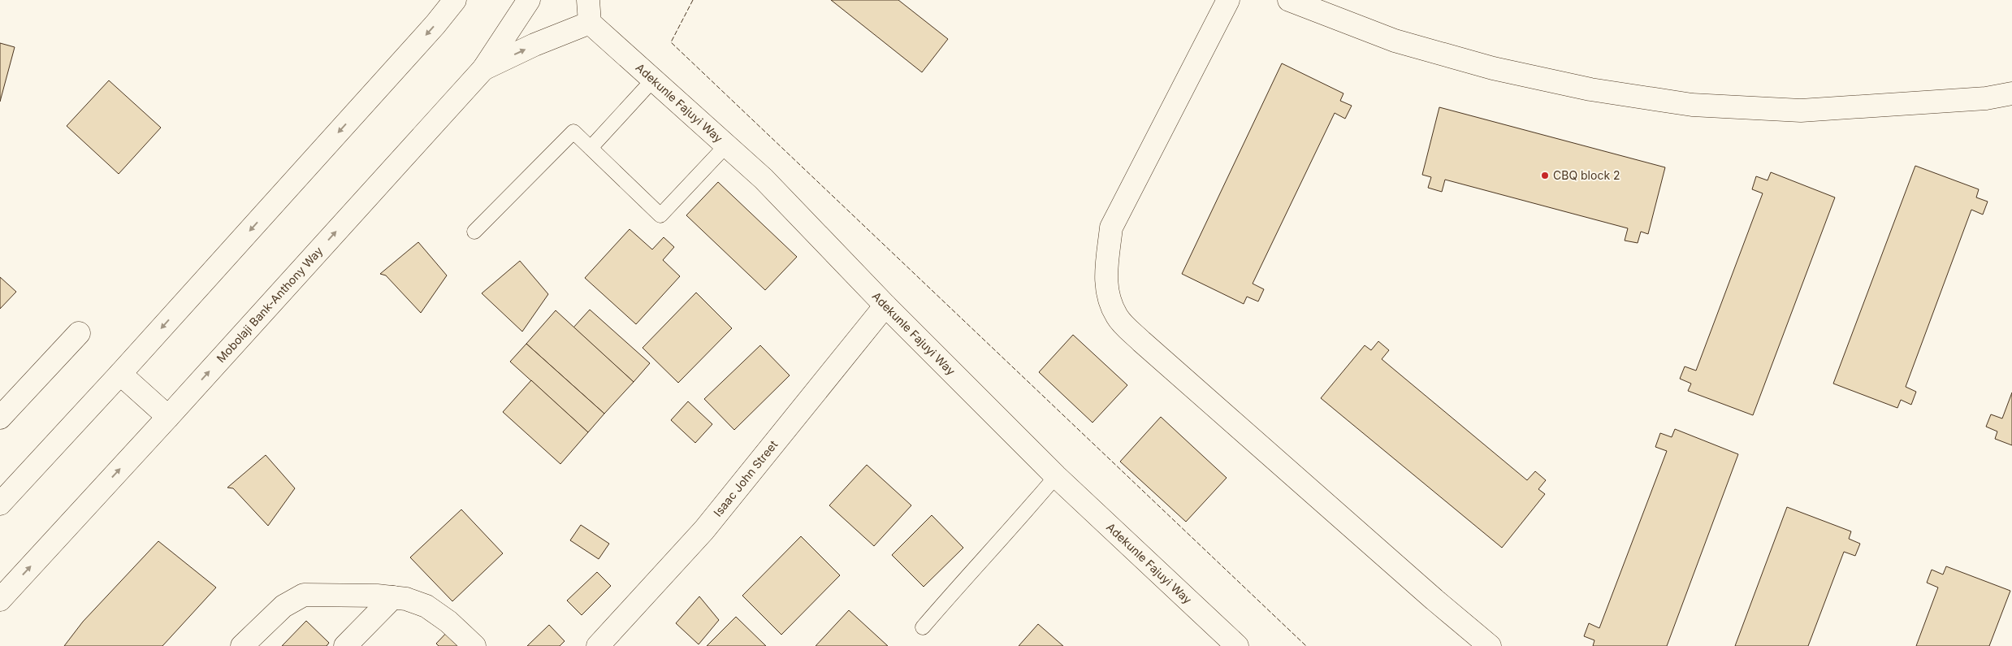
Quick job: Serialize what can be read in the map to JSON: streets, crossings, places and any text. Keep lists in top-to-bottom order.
{
  "streets": {
    "street": ["Adekunle Fajuyi Way", "Mobolaji Bank-Anthony Way", "Isaac John Street"]
  },
  "crossings": [
    ["Adekunle Fajuyi Way", "Isaac John Street"]
  ],
  "places": ["CBQ block 2"]
}
